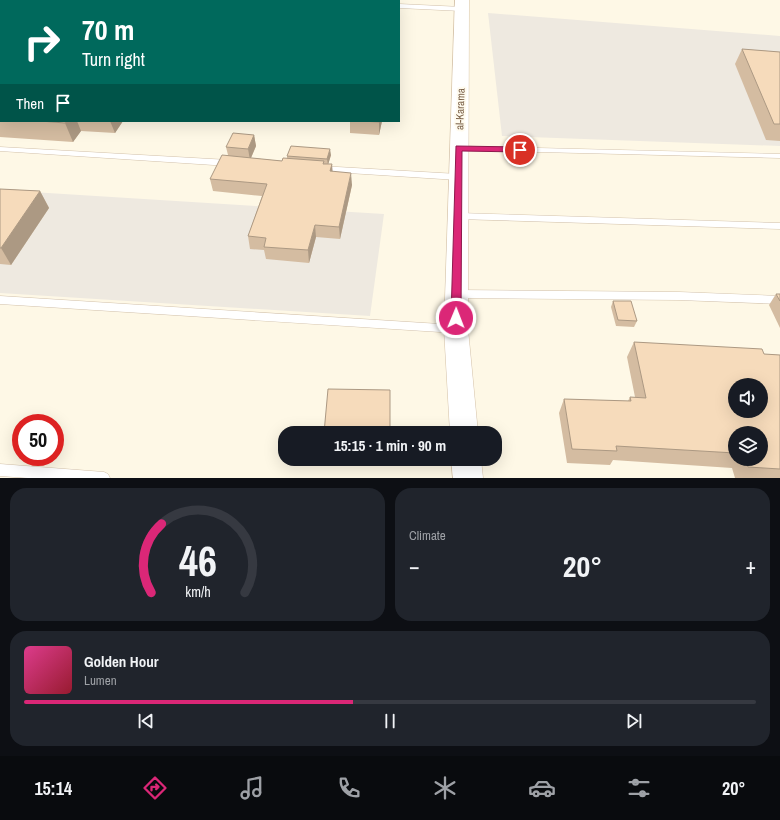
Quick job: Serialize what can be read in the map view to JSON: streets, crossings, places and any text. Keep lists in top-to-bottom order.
{
  "streets": {
    "main road": ["al-Karama"]
  },
  "page": {
    "turn": ["70 m", "Turn right"],
    "then": "Then",
    "limit": "50",
    "trip": "15:15 · 1 min · 90 m",
    "tile": "Climate",
    "heat": ["−", "20°", "+"],
    "song": ["Golden Hour", "Lumen"],
    "tabs": ["15:14", "20°"],
    "gauge": ["46", "km/h"]
  }
}
